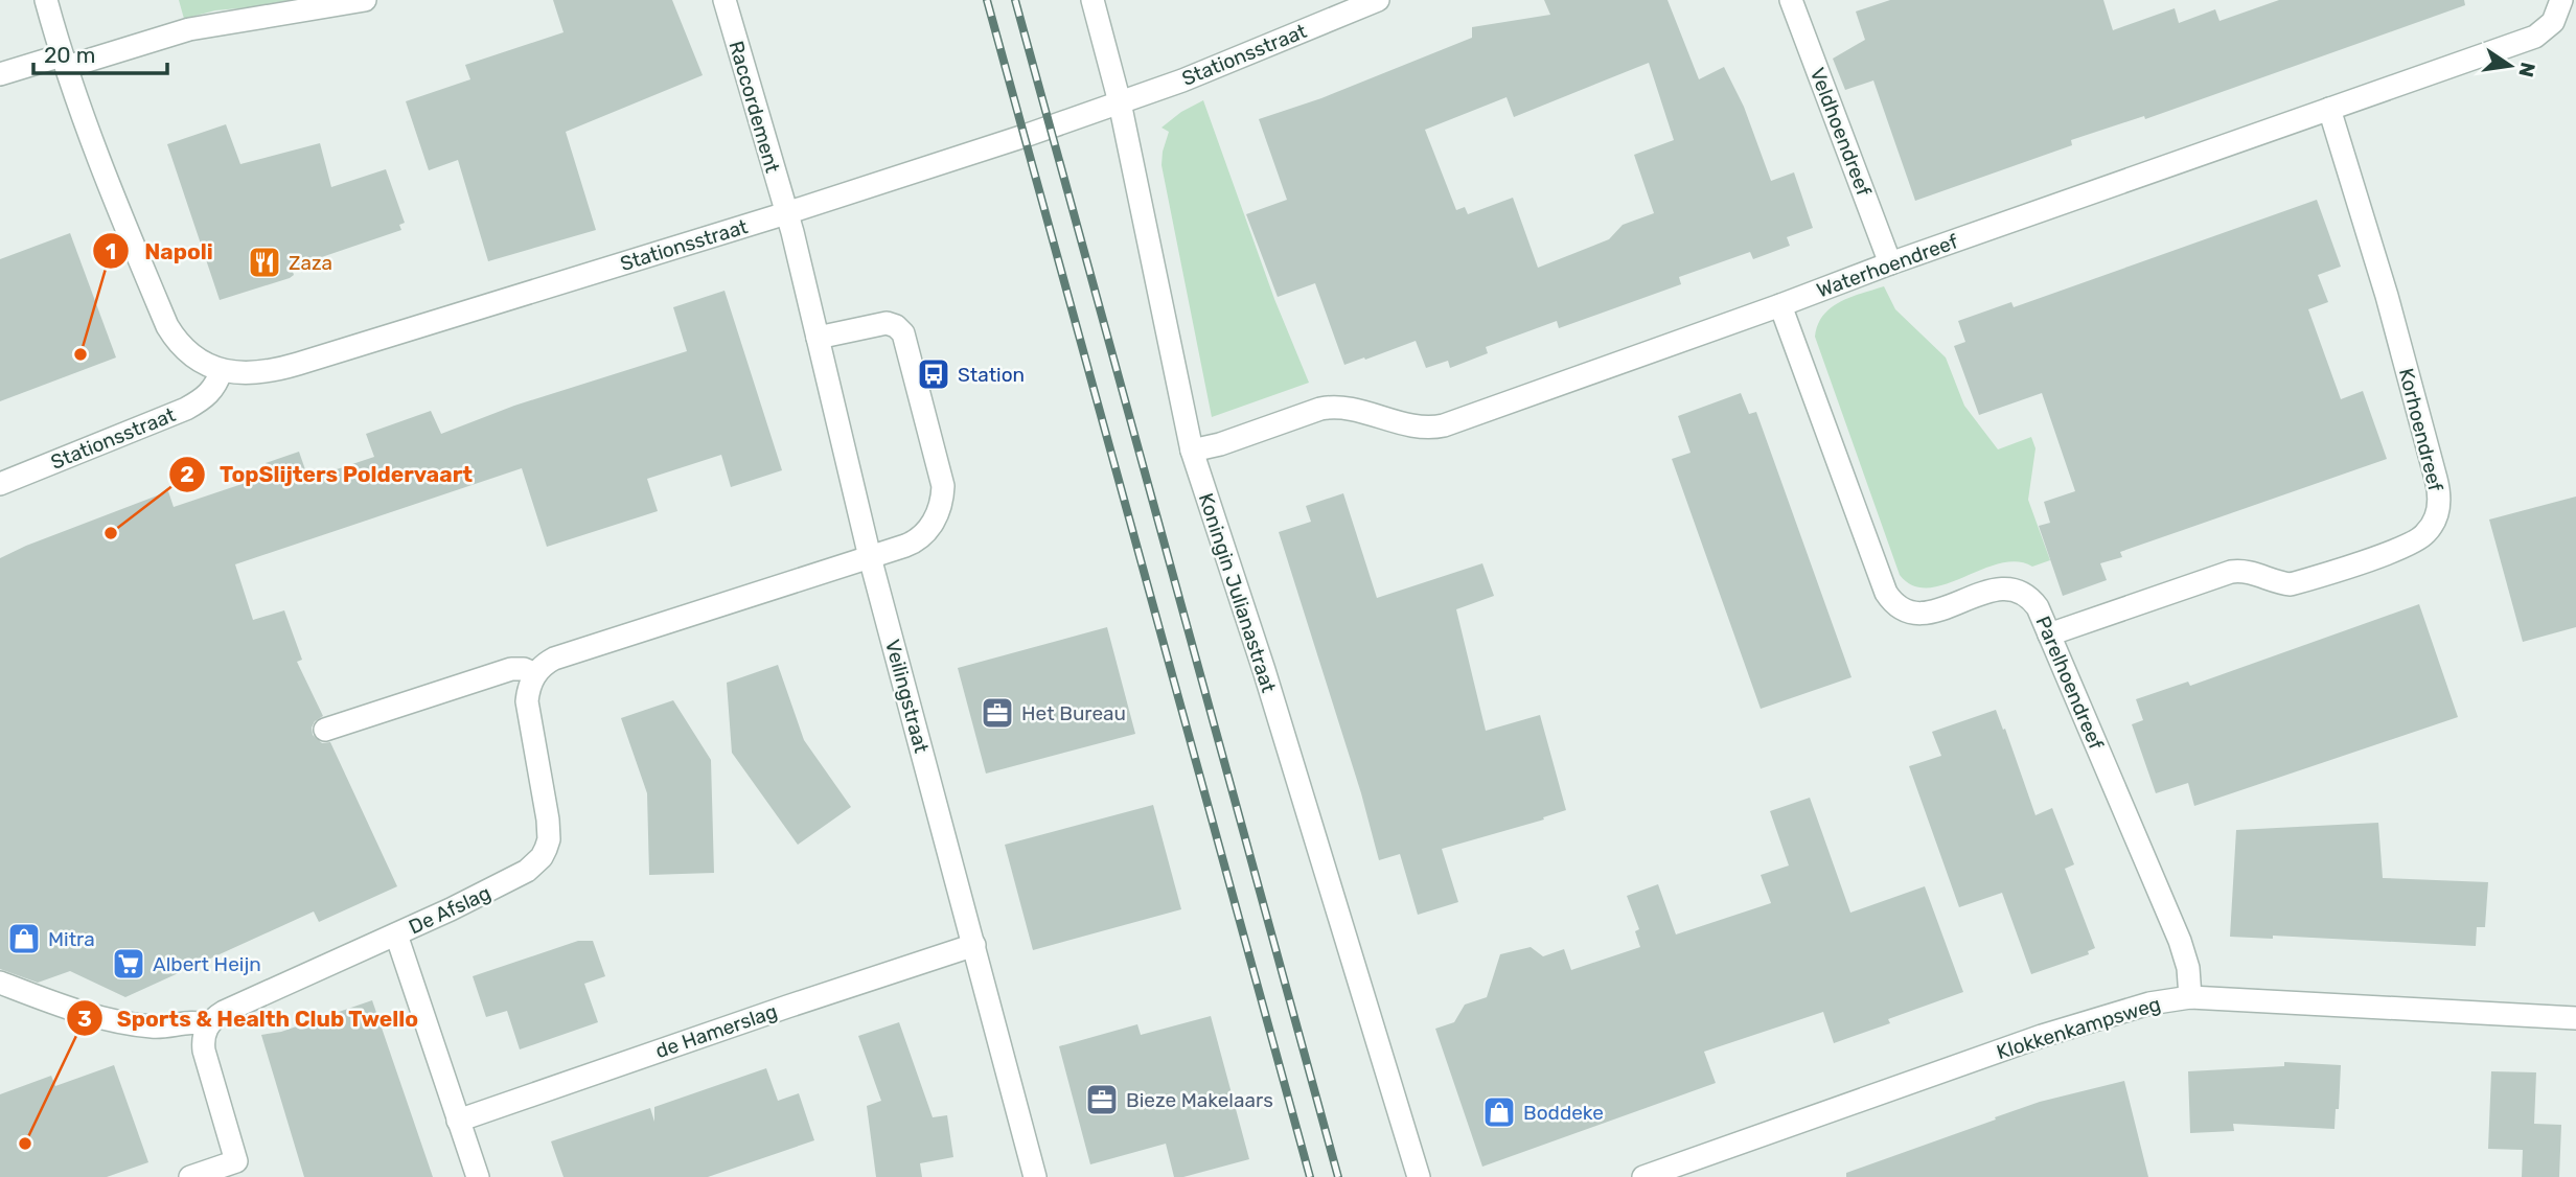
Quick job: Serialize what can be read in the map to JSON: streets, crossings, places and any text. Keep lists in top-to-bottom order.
{
  "streets": {
    "street": [
      "Stationsstraat",
      "Raccordement",
      "Veldhoendreef",
      "Waterhoendreef",
      "Korhoendreef",
      "Koningin Julianastraat",
      "Parelhoendreef",
      "Veilingstraat",
      "De Afslag",
      "Klokkenkampsweg",
      "de Hamerslag"
    ]
  },
  "crossings": [
    ["Stationsstraat", "Raccordement"],
    ["Stationsstraat", "Koningin Julianastraat"],
    ["Stationsstraat", "Veilingstraat"],
    ["Raccordement", "Veilingstraat"],
    ["Veldhoendreef", "Waterhoendreef"],
    ["Waterhoendreef", "Korhoendreef"],
    ["Waterhoendreef", "Koningin Julianastraat"],
    ["Waterhoendreef", "Parelhoendreef"],
    ["Korhoendreef", "Parelhoendreef"],
    ["Parelhoendreef", "Klokkenkampsweg"],
    ["Veilingstraat", "de Hamerslag"]
  ],
  "places": {
    "restaurant": ["Zaza"],
    "other": ["Napoli", "TopSlijters Poldervaart", "Sports & Health Club Twello"],
    "bus stop": ["Station"],
    "office": ["Het Bureau", "Bieze Makelaars"],
    "shop": ["Mitra", "Boddeke"],
    "supermarket": ["Albert Heijn"]
  },
  "scale_bar": "20 m",
  "north": "right"
}
